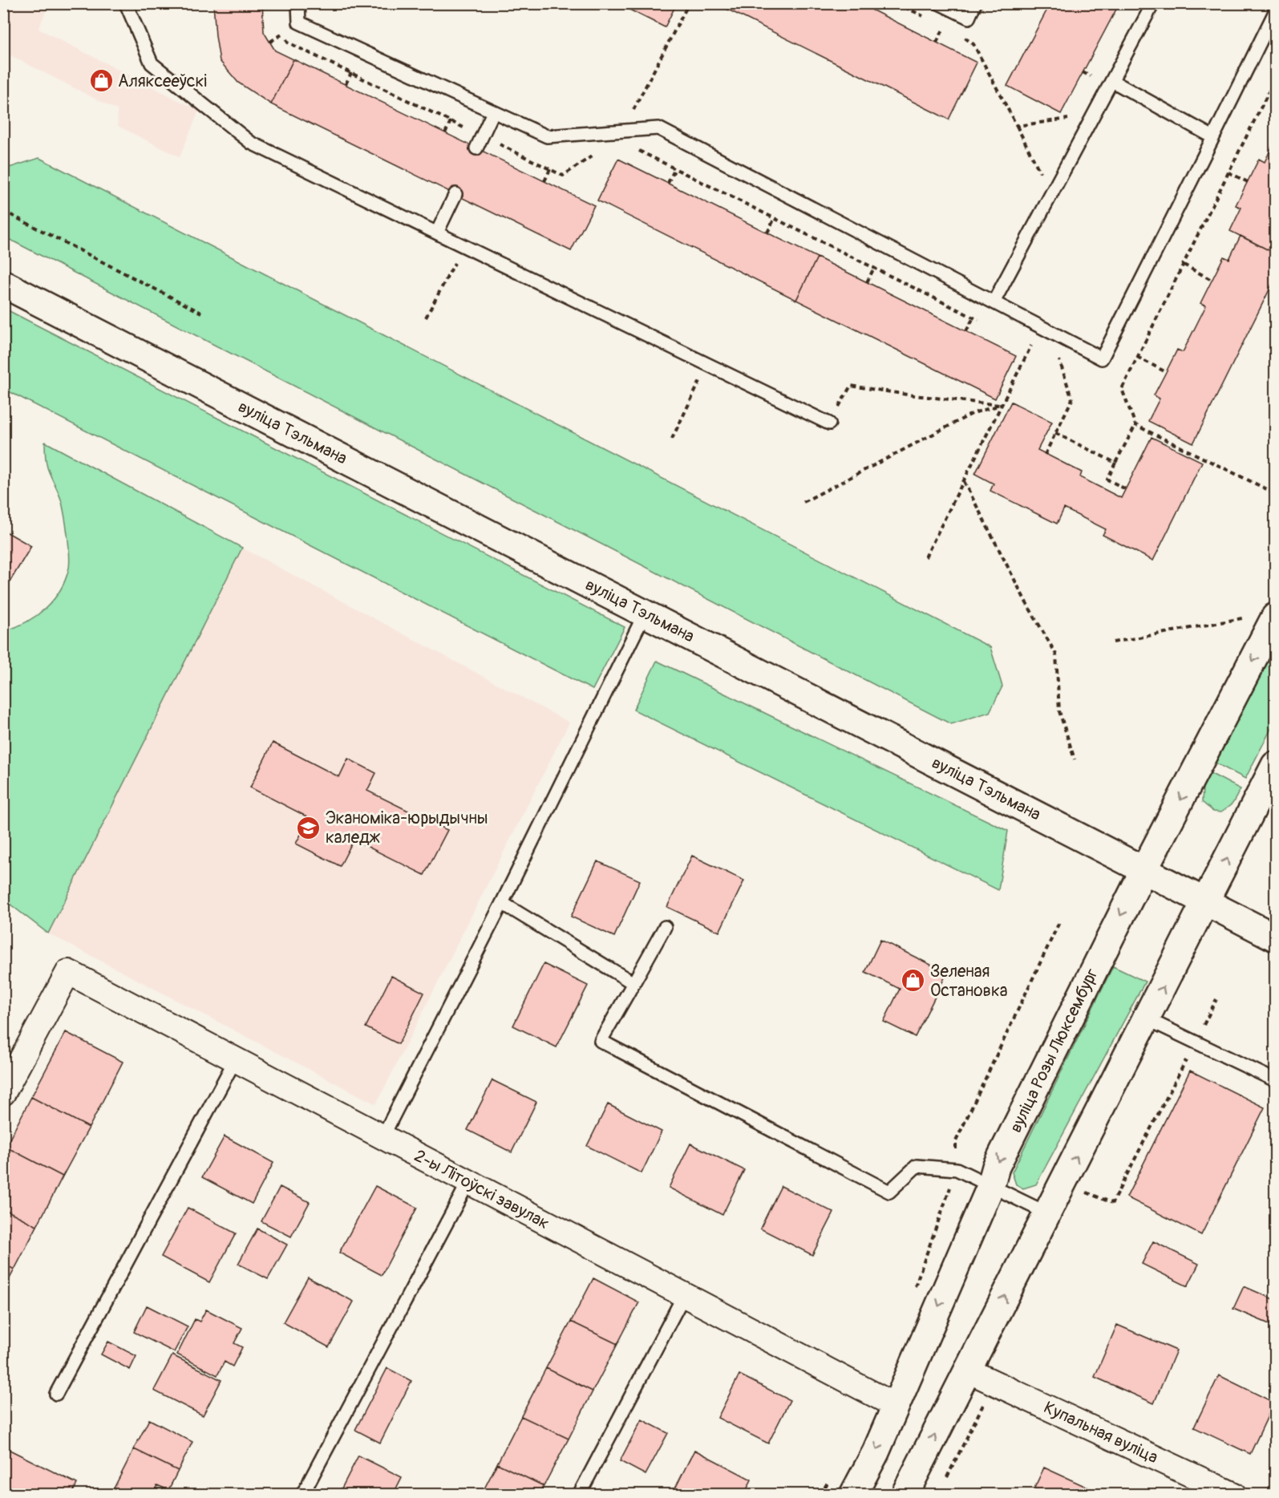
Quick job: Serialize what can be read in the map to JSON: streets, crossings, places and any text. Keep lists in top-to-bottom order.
{
  "streets": {
    "main road": ["вуліца Тэльмана", "вуліца Розы Люксембург"],
    "street": ["2-ы Літоўскі завулак", "Купальная вуліца"]
  },
  "crossings": [
    ["вуліца Тэльмана", "вуліца Розы Люксембург"],
    ["вуліца Розы Люксембург", "2-ы Літоўскі завулак"]
  ],
  "places": {
    "shop": ["Аляксееўскі", "Зеленая Остановка"],
    "school or university": ["Эканоміка-юрыдычны каледж"]
  }
}
